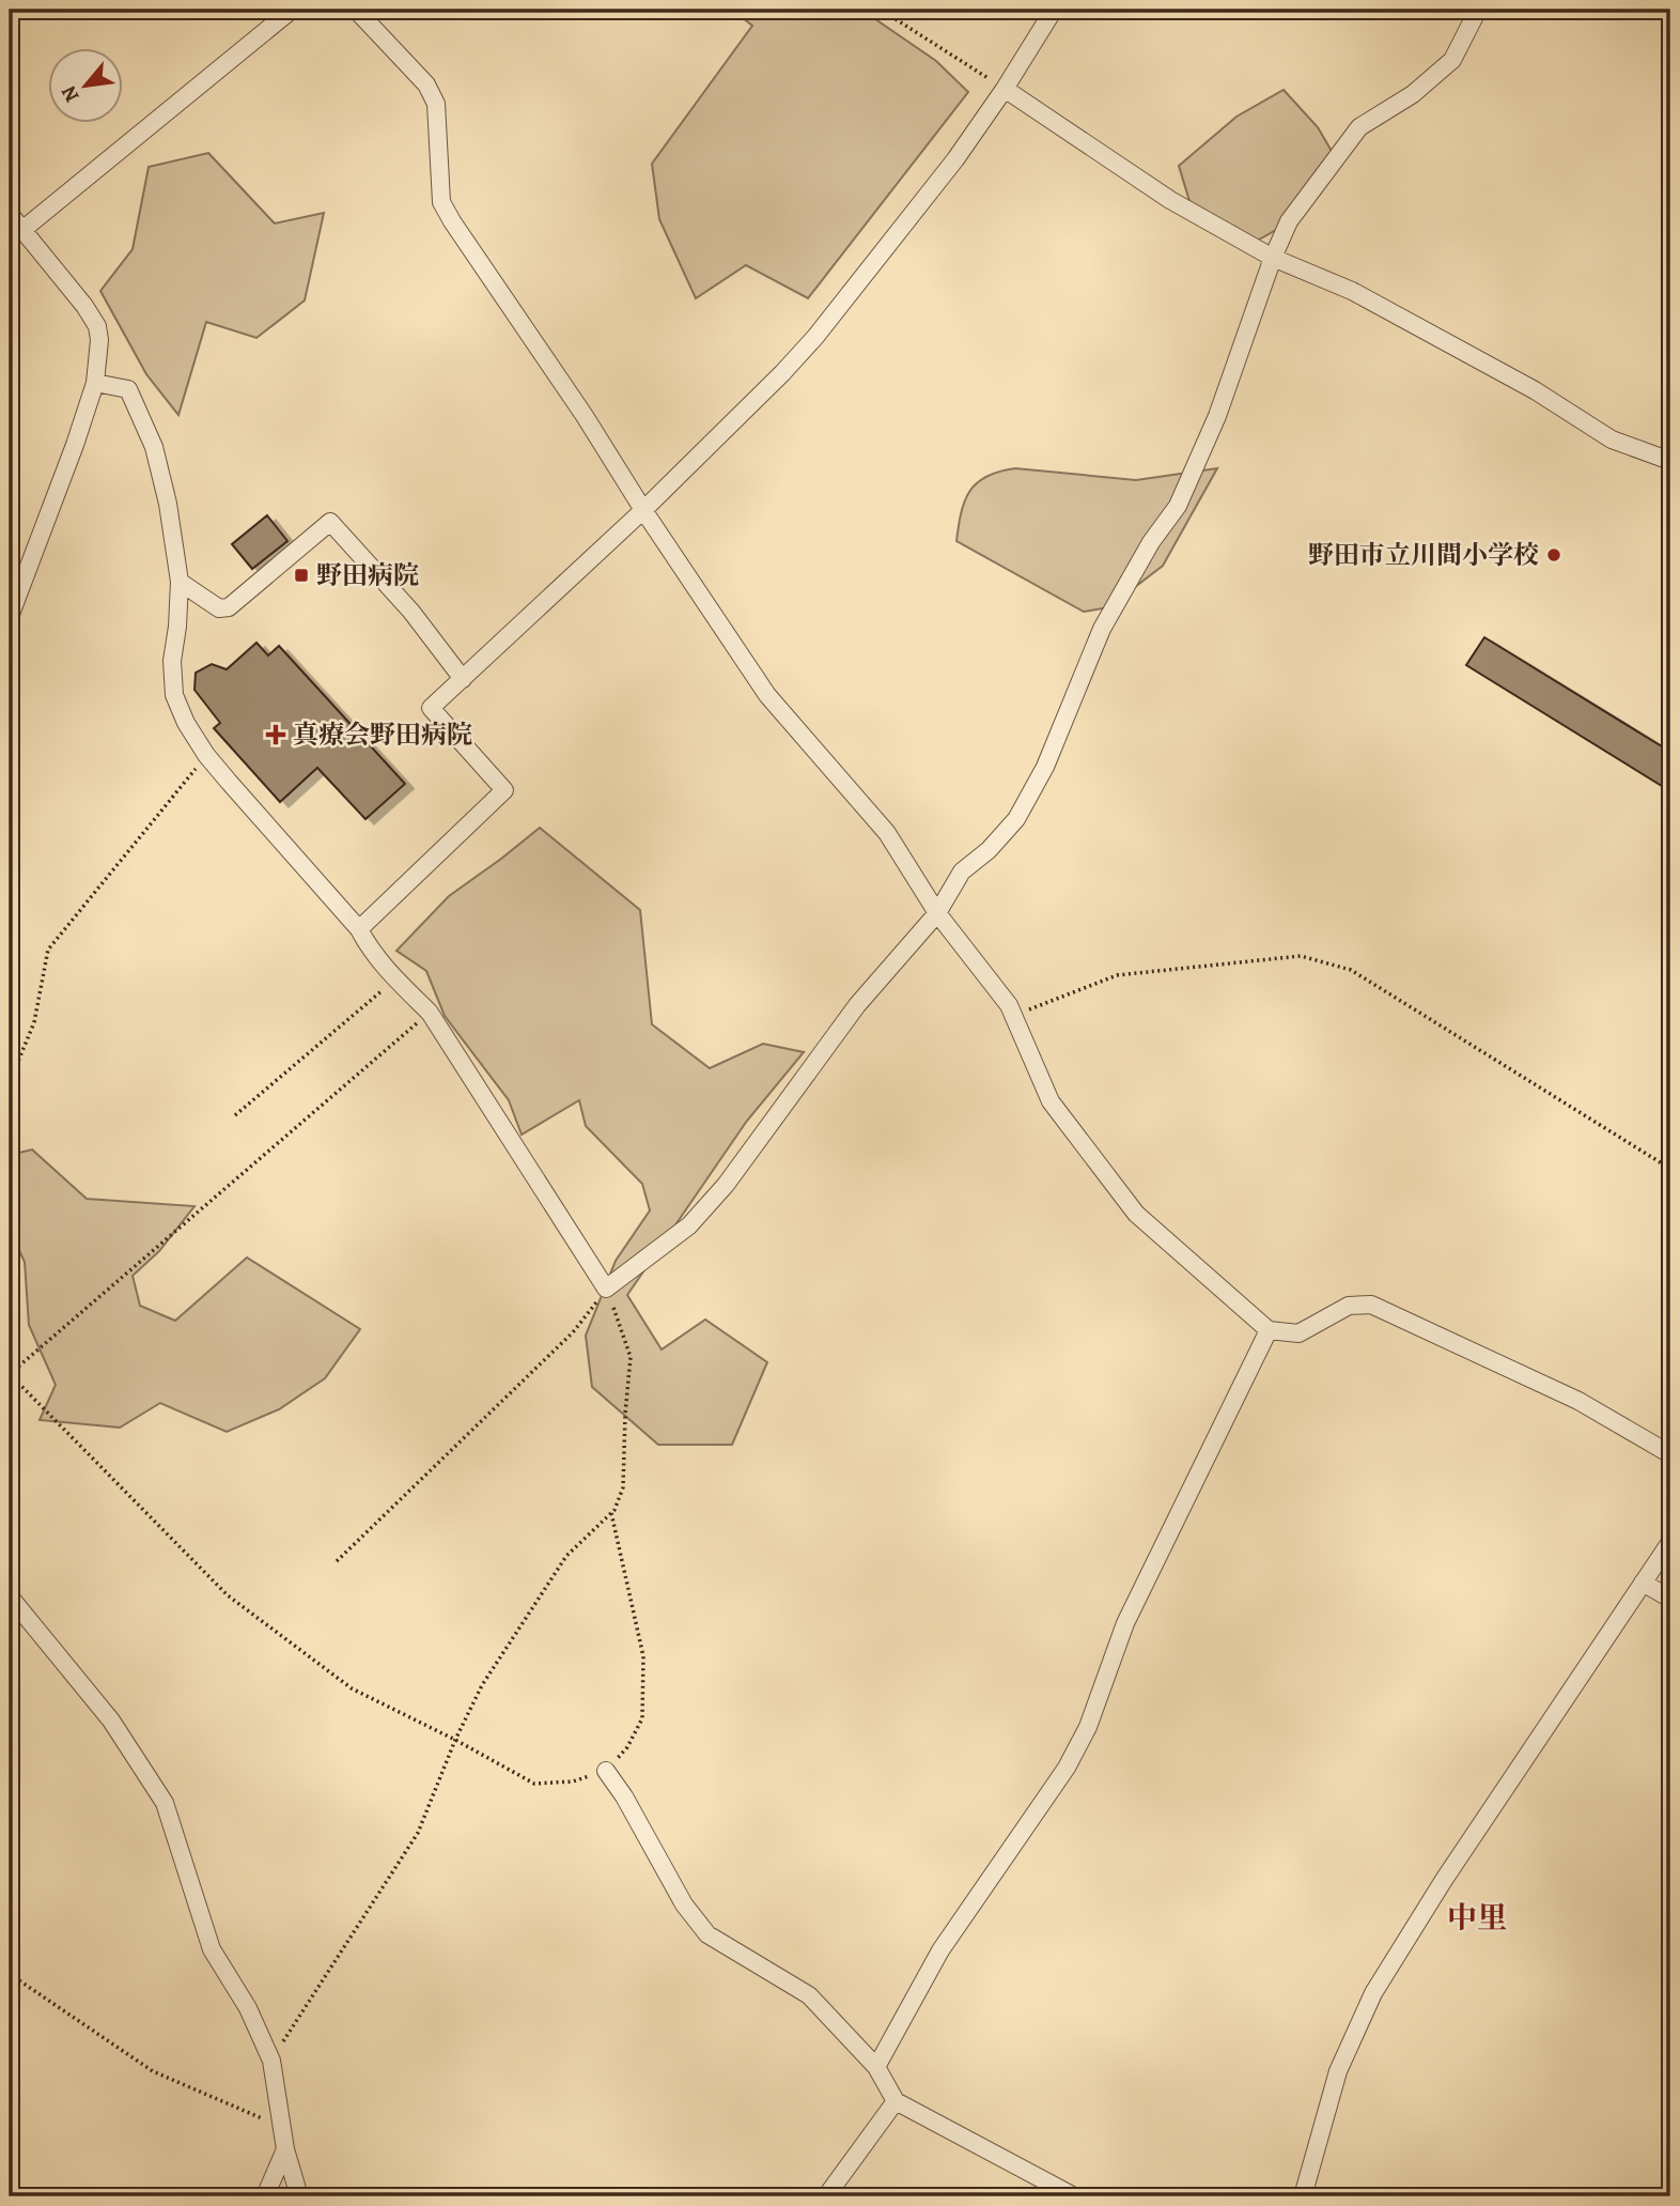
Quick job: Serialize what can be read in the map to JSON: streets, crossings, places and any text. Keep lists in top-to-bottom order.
{
  "districts": ["中里"],
  "places": {
    "other": ["野田市立川間小学校"],
    "transit": ["野田病院"],
    "health": ["真療会野田病院"]
  },
  "north": "bottom left"
}
